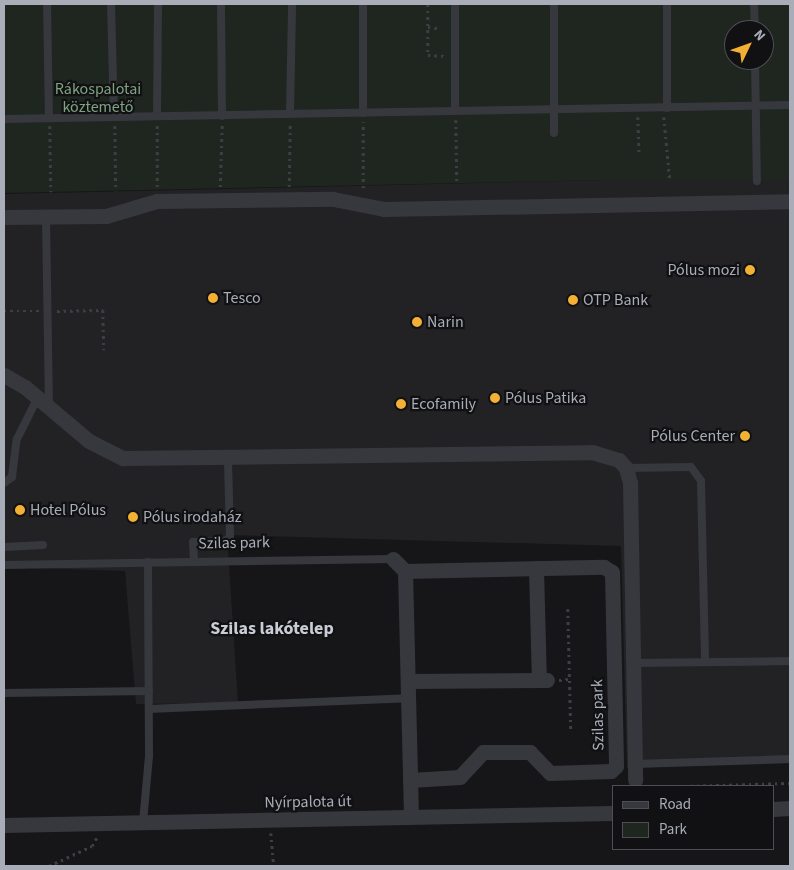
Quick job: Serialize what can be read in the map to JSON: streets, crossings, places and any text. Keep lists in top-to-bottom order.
{
  "streets": {
    "street": ["Szilas park", "Nyírpalota út"]
  },
  "districts": ["Szilas lakótelep"],
  "parks": ["Rákospalotai köztemető"],
  "places": [
    "Pólus mozi",
    "Tesco",
    "OTP Bank",
    "Narin",
    "Pólus Patika",
    "Ecofamily",
    "Pólus Center",
    "Hotel Pólus",
    "Pólus irodaház"
  ],
  "legend": ["Road", "Park"],
  "north": "top right"
}
